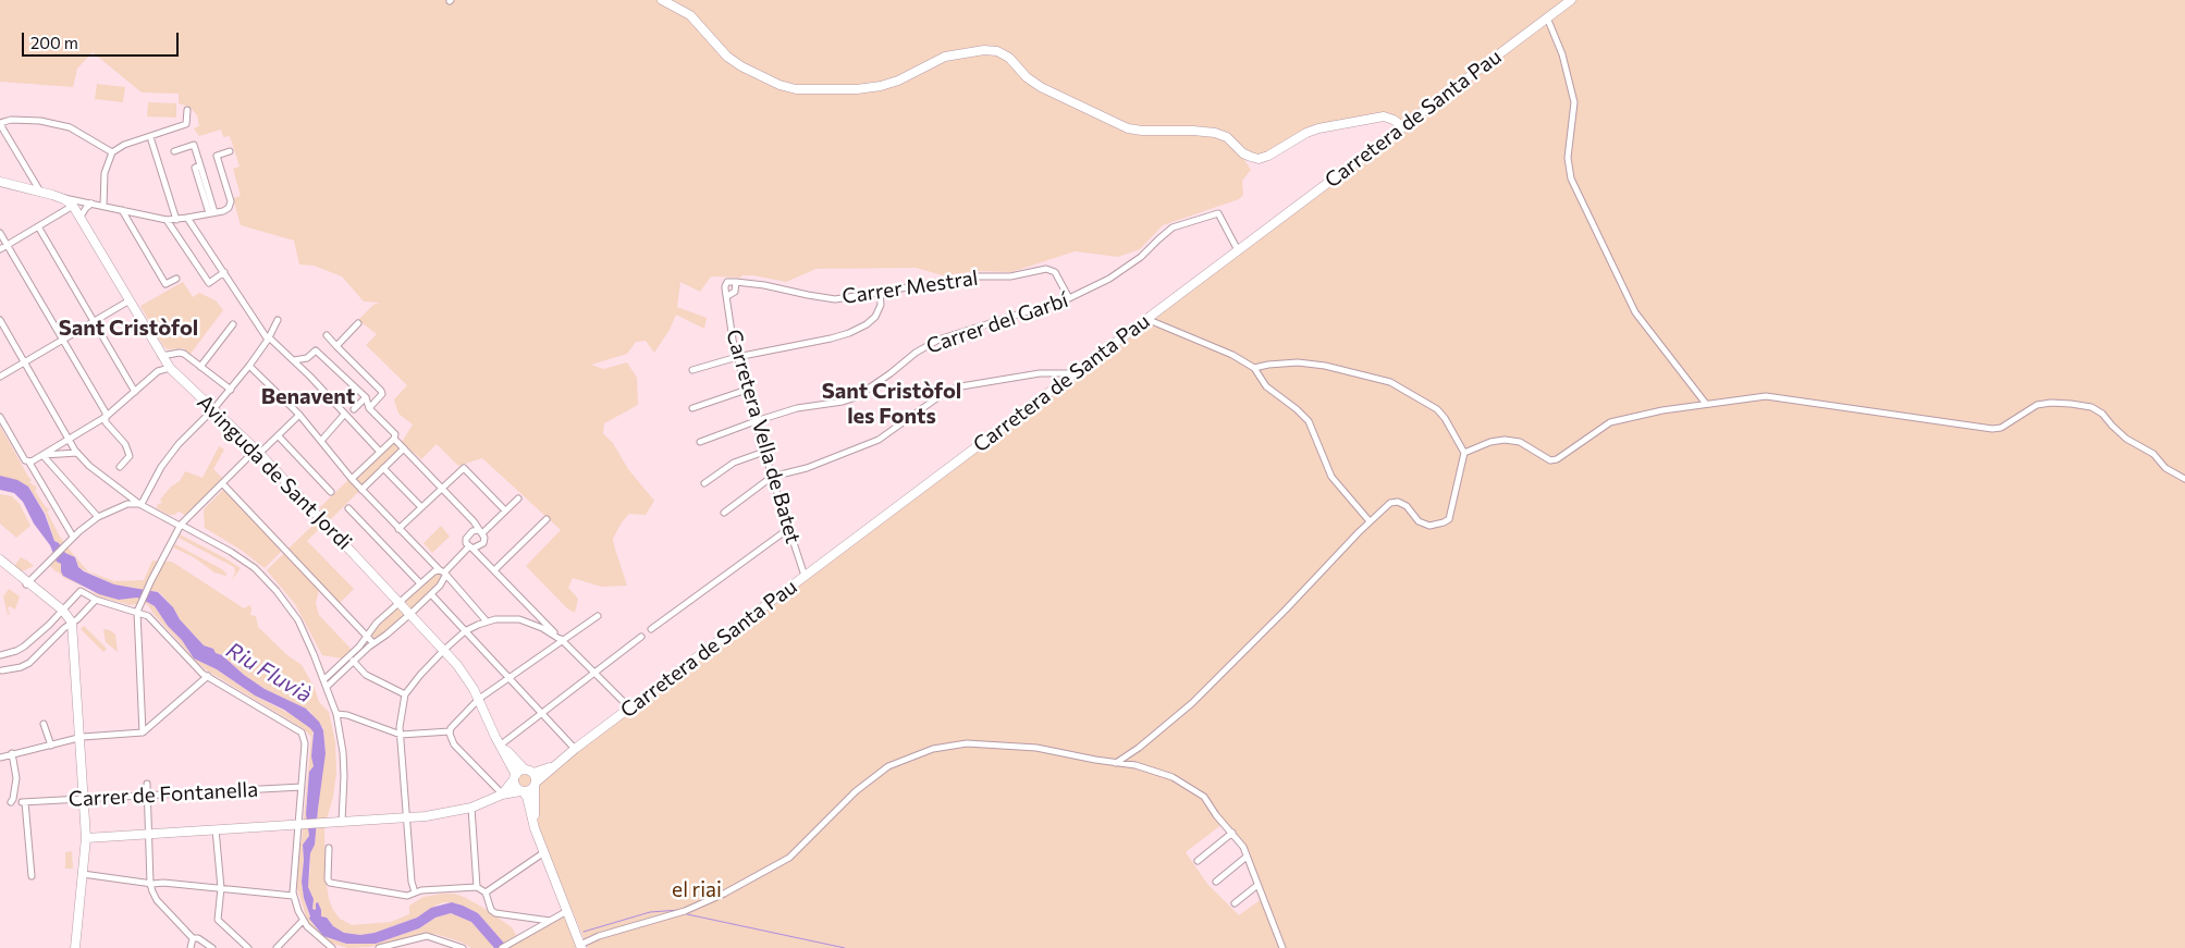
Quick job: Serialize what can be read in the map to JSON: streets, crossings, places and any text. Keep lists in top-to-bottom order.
{
  "streets": {
    "main road": ["Carretera de Santa Pau", "Avinguda de Sant Jordi"],
    "street": [
      "Carrer Mestral",
      "Carrer del Garbí",
      "Carretera Vella de Batet",
      "Carrer de Fontanella"
    ]
  },
  "crossings": [
    ["Carretera de Santa Pau", "Carrer del Garbí"],
    ["Carretera de Santa Pau", "Carretera Vella de Batet"],
    ["Carretera de Santa Pau", "Avinguda de Sant Jordi"],
    ["Carrer Mestral", "Carrer del Garbí"],
    ["Carrer del Garbí", "Carretera Vella de Batet"]
  ],
  "districts": ["Sant Cristòfol", "Sant Cristòfol les Fonts", "Benavent"],
  "water": ["Riu Fluvià"],
  "parks": ["el riai"],
  "scale_bar": "200 m"
}
